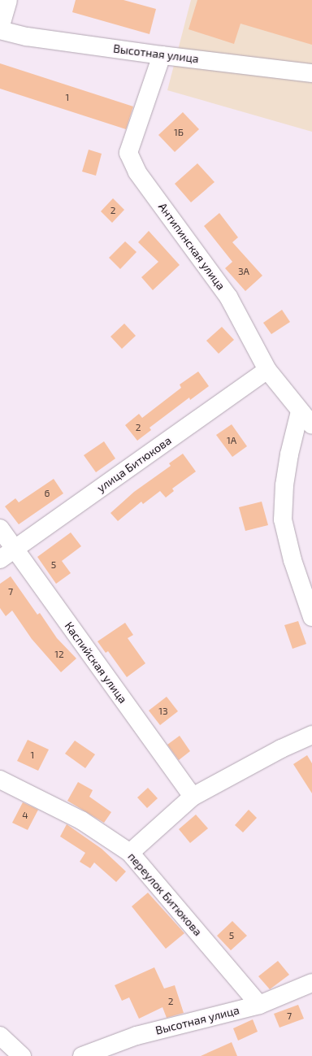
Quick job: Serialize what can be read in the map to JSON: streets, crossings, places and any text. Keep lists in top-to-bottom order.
{
  "streets": {
    "street": [
      "Высотная улица",
      "Антипинская улица",
      "улица Битюкова",
      "Каспийская улица",
      "переулок Битюкова"
    ]
  },
  "crossings": [
    ["Высотная улица", "Антипинская улица"],
    ["Высотная улица", "переулок Битюкова"],
    ["Антипинская улица", "улица Битюкова"],
    ["улица Битюкова", "Каспийская улица"]
  ],
  "house_numbers": [
    "1",
    "1Б",
    "2",
    "3А",
    "2",
    "1А",
    "6",
    "5",
    "7",
    "12",
    "13",
    "1",
    "4",
    "5",
    "2",
    "7"
  ]
}
